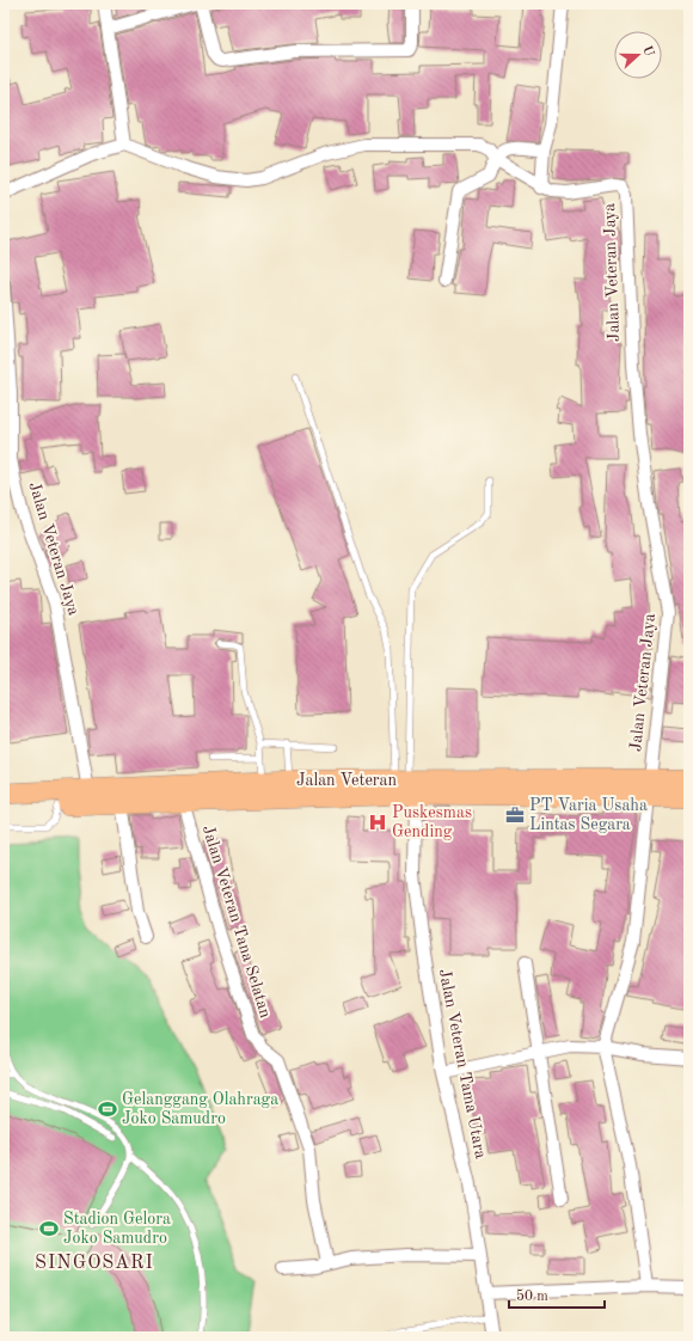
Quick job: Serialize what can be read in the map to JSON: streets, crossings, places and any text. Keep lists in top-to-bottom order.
{
  "streets": {
    "highway": ["Jalan Veteran"],
    "street": ["Jalan Veteran Jaya", "Jalan Veteran Tana Selatan", "Jalan Veteran Tama Utara"]
  },
  "crossings": [
    ["Jalan Veteran Jaya", "Jalan Veteran"],
    ["Jalan Veteran", "Jalan Veteran Tana Selatan"],
    ["Jalan Veteran", "Jalan Veteran Tama Utara"]
  ],
  "districts": ["SINGOSARI"],
  "places": {
    "office": ["PT Varia Usaha Lintas Segara"],
    "hospital": ["Puskesmas Gending"],
    "sports": ["Gelanggang Olahraga Joko Samudro", "Stadion Gelora Joko Samudro"]
  },
  "scale_bar": "50 m",
  "north": "right"
}
